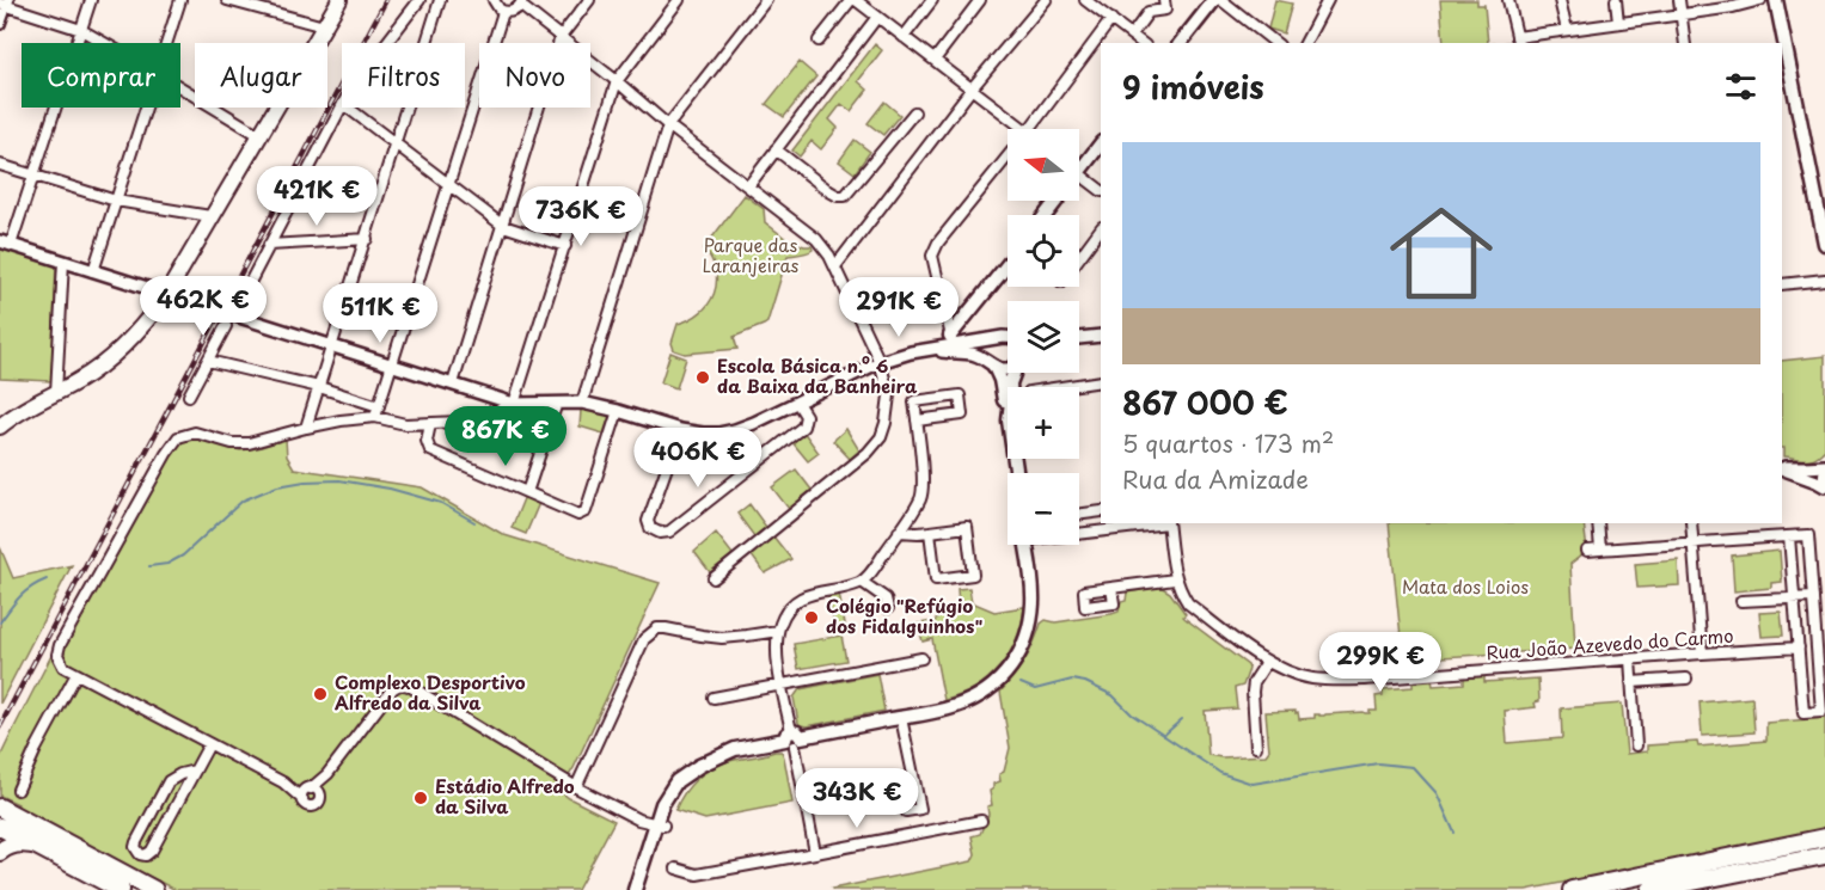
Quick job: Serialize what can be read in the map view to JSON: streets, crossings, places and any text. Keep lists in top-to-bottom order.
{
  "streets": {
    "street": ["Rua João Azevedo do Carmo"]
  },
  "parks": ["Parque das Laranjeiras", "Mata dos Loios"],
  "places": [
    "Escola Básica n.º 6 da Baixa da Banheira",
    "Colégio \"Refúgio dos Fidalguinhos\"",
    "Complexo Desportivo Alfredo da Silva",
    "Estádio Alfredo da Silva"
  ],
  "north": "left",
  "page": {
    "chip": [
      "Comprar",
      "Alugar",
      "Filtros",
      "Novo"
    ],
    "heading": "9 imóveis",
    "map_buttons": ["+", "−"],
    "list": [
      {
        "name": "867 000 €",
        "note": "5 quartos · 173 m² · Rua da Amizade"
      }
    ],
    "price": [
      "421K €",
      "736K €",
      "462K €",
      "291K €",
      "511K €",
      "867K €",
      "406K €",
      "299K €",
      "343K €"
    ]
  }
}
